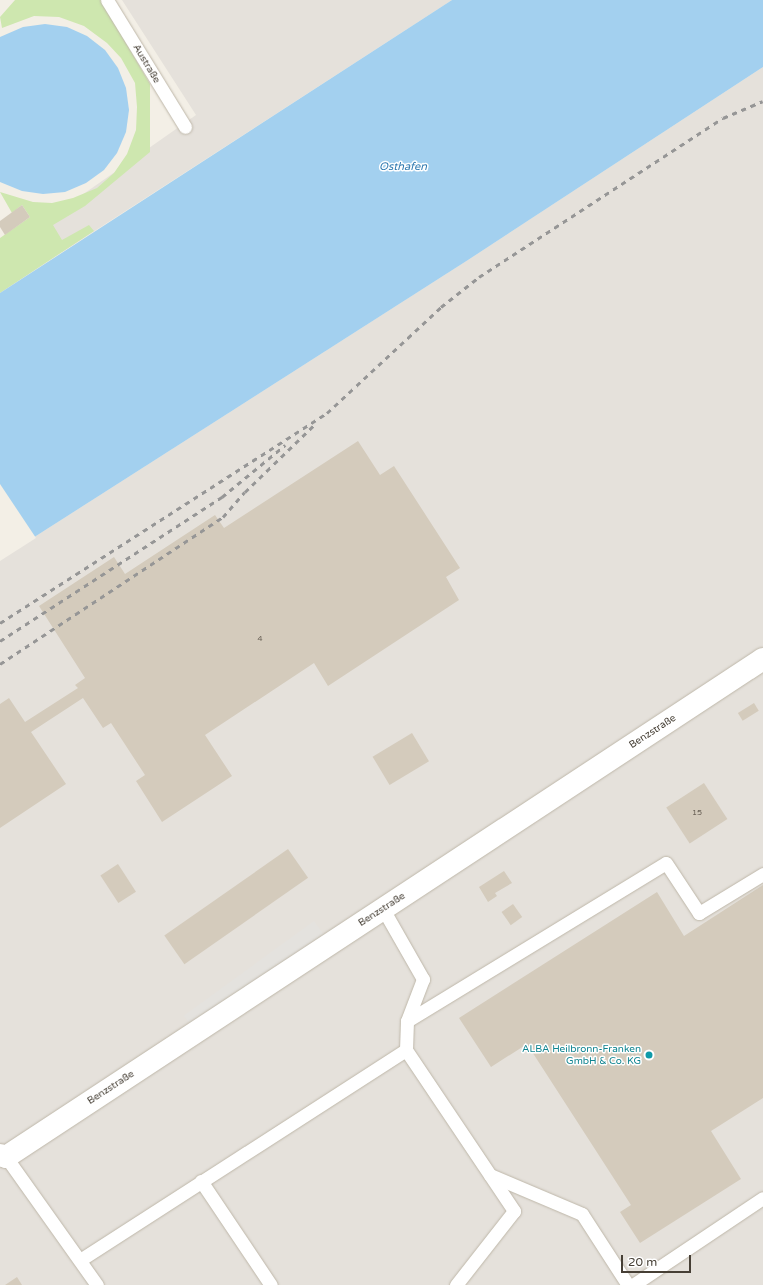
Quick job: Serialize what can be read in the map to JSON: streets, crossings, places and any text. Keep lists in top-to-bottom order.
{
  "streets": {
    "street": ["Benzstraße"],
    "lane": ["Austraße"]
  },
  "water": ["Osthafen"],
  "places": ["ALBA Heilbronn-Franken GmbH & Co. KG"],
  "house_numbers": ["4", "15"],
  "scale_bar": "20 m"
}
